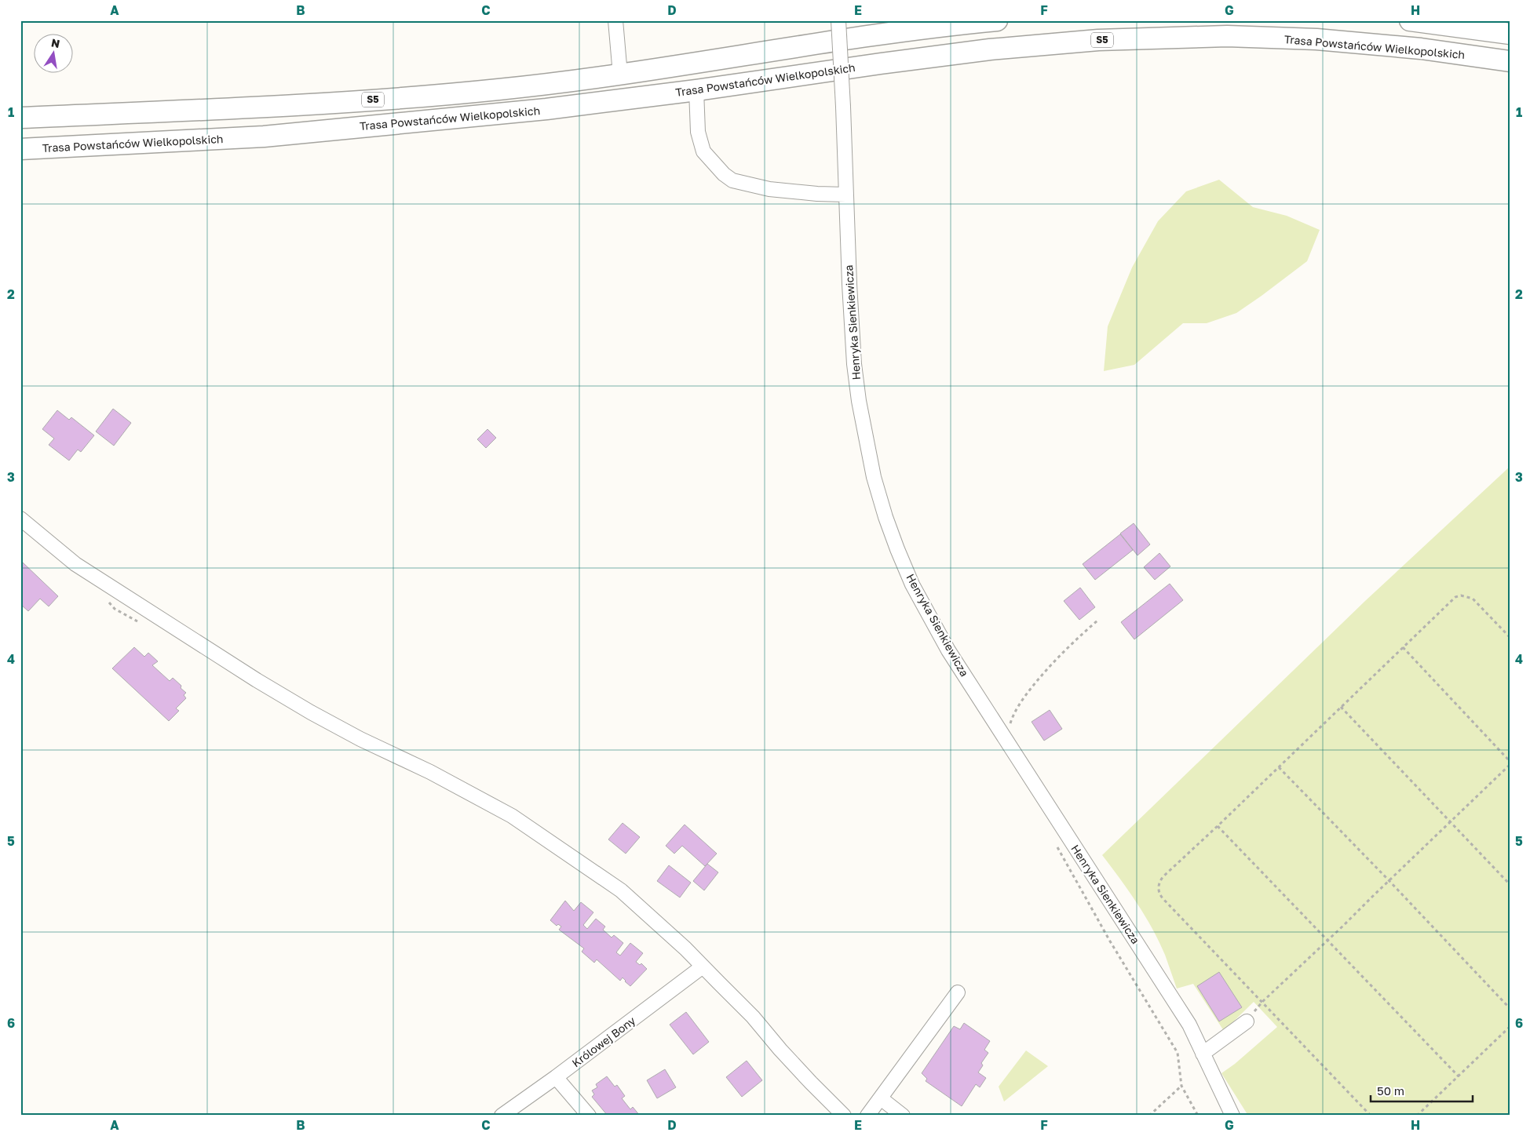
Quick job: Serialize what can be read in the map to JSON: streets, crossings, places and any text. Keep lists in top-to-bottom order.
{
  "streets": {
    "highway": ["S5", "Trasa Powstańców Wielkopolskich"],
    "street": ["Henryka Sienkiewicza", "Królowej Bony"]
  },
  "scale_bar": "50 m",
  "north": "top",
  "grid": {
    "columns": [
      "A",
      "B",
      "C",
      "D",
      "E",
      "F",
      "G",
      "H"
    ],
    "rows": [
      "1",
      "2",
      "3",
      "4",
      "5",
      "6"
    ]
  }
}
